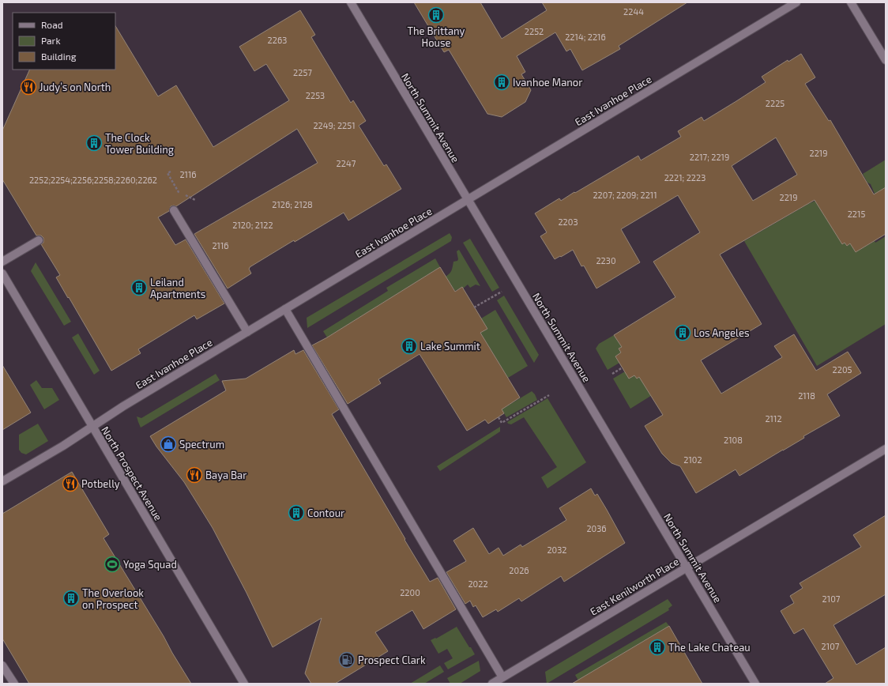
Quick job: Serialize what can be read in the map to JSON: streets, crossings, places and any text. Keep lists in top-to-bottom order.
{
  "streets": {
    "street": [
      "East Ivanhoe Place",
      "North Summit Avenue",
      "North Prospect Avenue",
      "East Kenilworth Place"
    ]
  },
  "crossings": [
    ["East Ivanhoe Place", "North Summit Avenue"],
    ["East Ivanhoe Place", "North Prospect Avenue"],
    ["North Summit Avenue", "East Kenilworth Place"]
  ],
  "places": {
    "building": [
      "The Brittany House",
      "Ivanhoe Manor",
      "The Clock Tower Building",
      "Leiland Apartments",
      "Los Angeles",
      "Lake Summit",
      "Contour",
      "The Overlook on Prospect",
      "The Lake Chateau"
    ],
    "restaurant": ["Judy’s on North", "Baya Bar", "Potbelly"],
    "shop": ["Spectrum"],
    "sports": ["Yoga Squad"],
    "fuel station": ["Prospect Clark"]
  },
  "house_numbers": [
    "2244",
    "2252",
    "2214; 2216",
    "2263",
    "2257",
    "2253",
    "2225",
    "2249; 2251",
    "2219",
    "2217; 2219",
    "2247",
    "2116",
    "2221; 2223",
    "2252;2254;2256;2258;2260;2262",
    "2207; 2209; 2211",
    "2219",
    "2126; 2128",
    "2215",
    "2203",
    "2120; 2122",
    "2116",
    "2230",
    "2205",
    "2118",
    "2112",
    "2108",
    "2102",
    "2036",
    "2032",
    "2026",
    "2022",
    "2200",
    "2107",
    "2107"
  ],
  "legend": ["Road", "Park", "Building"]
}
